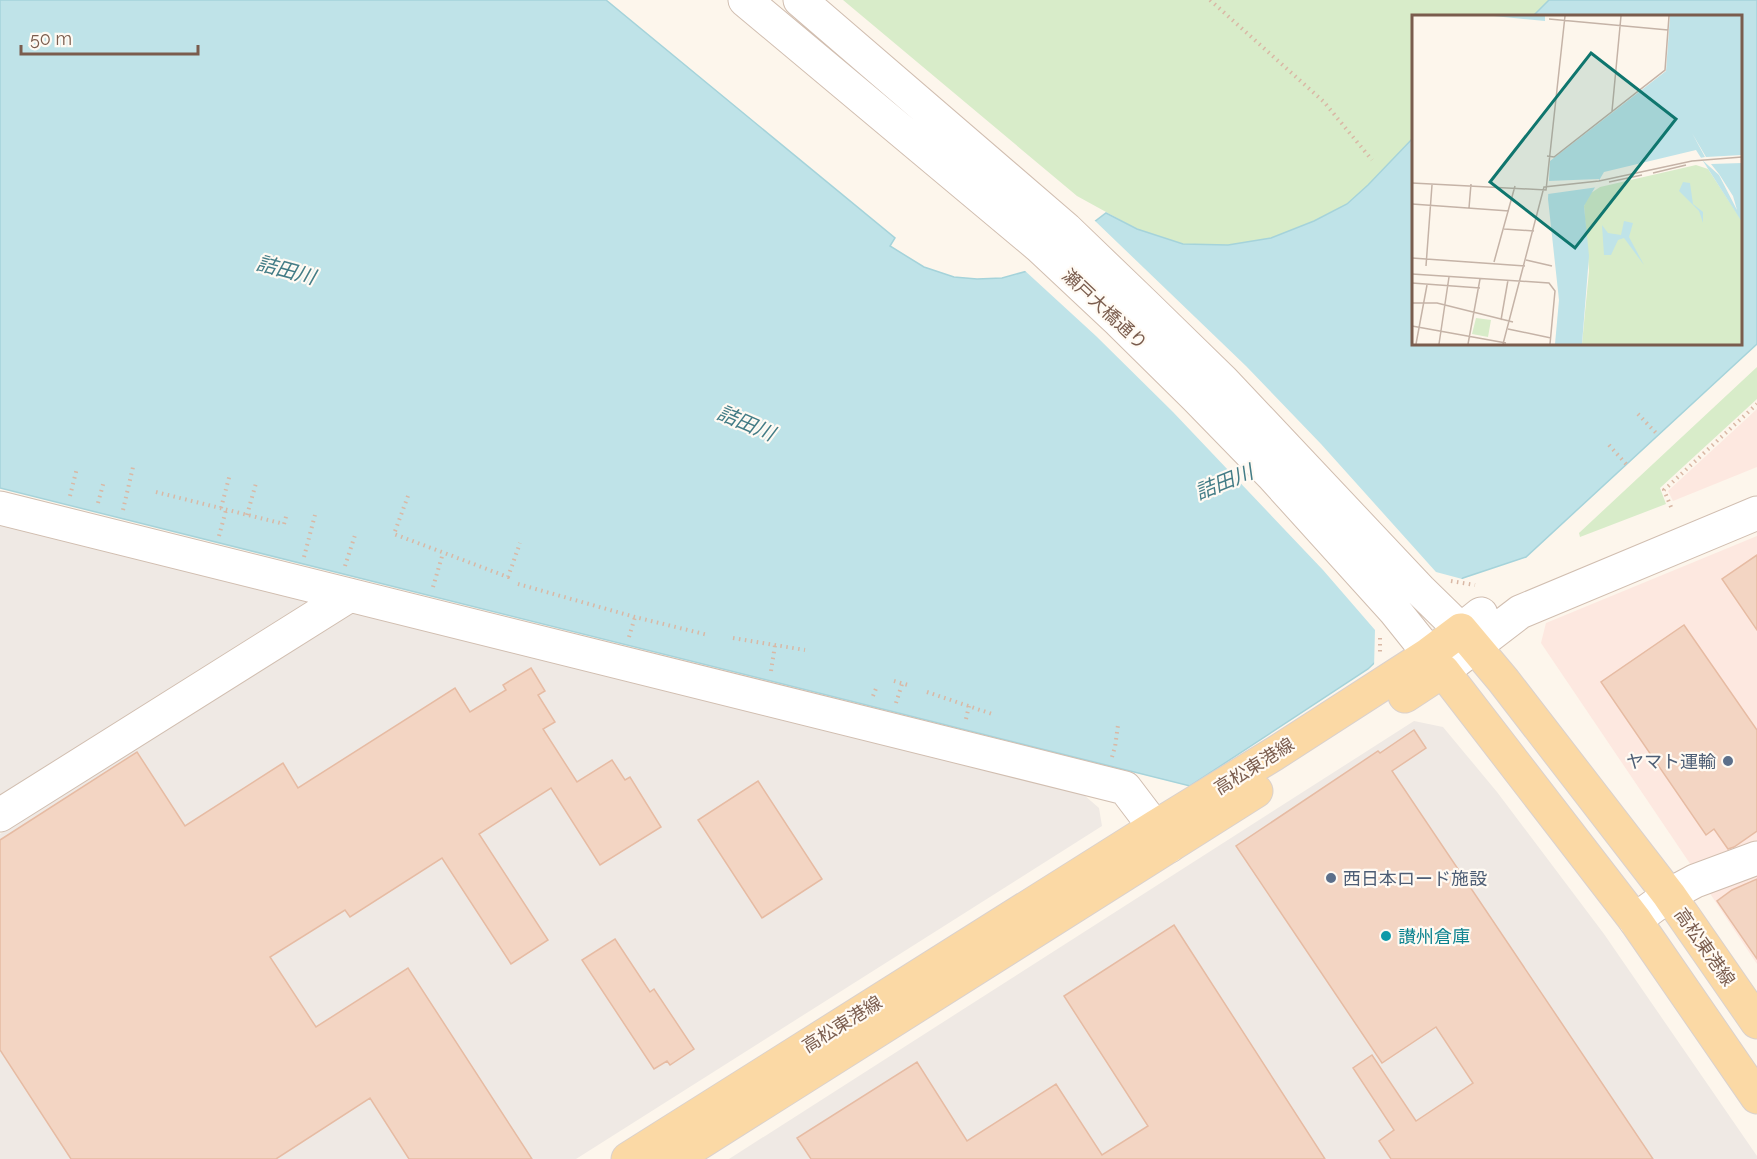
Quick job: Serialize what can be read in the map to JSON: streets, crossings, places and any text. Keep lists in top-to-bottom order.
{
  "streets": {
    "main road": ["高松東港線"],
    "street": ["瀬戸大橋通り"]
  },
  "crossings": [
    ["瀬戸大橋通り", "高松東港線"]
  ],
  "water": ["詰田川"],
  "places": ["ヤマト運輸", "西日本ロード施設", "讃州倉庫"],
  "scale_bar": "50 m"
}
